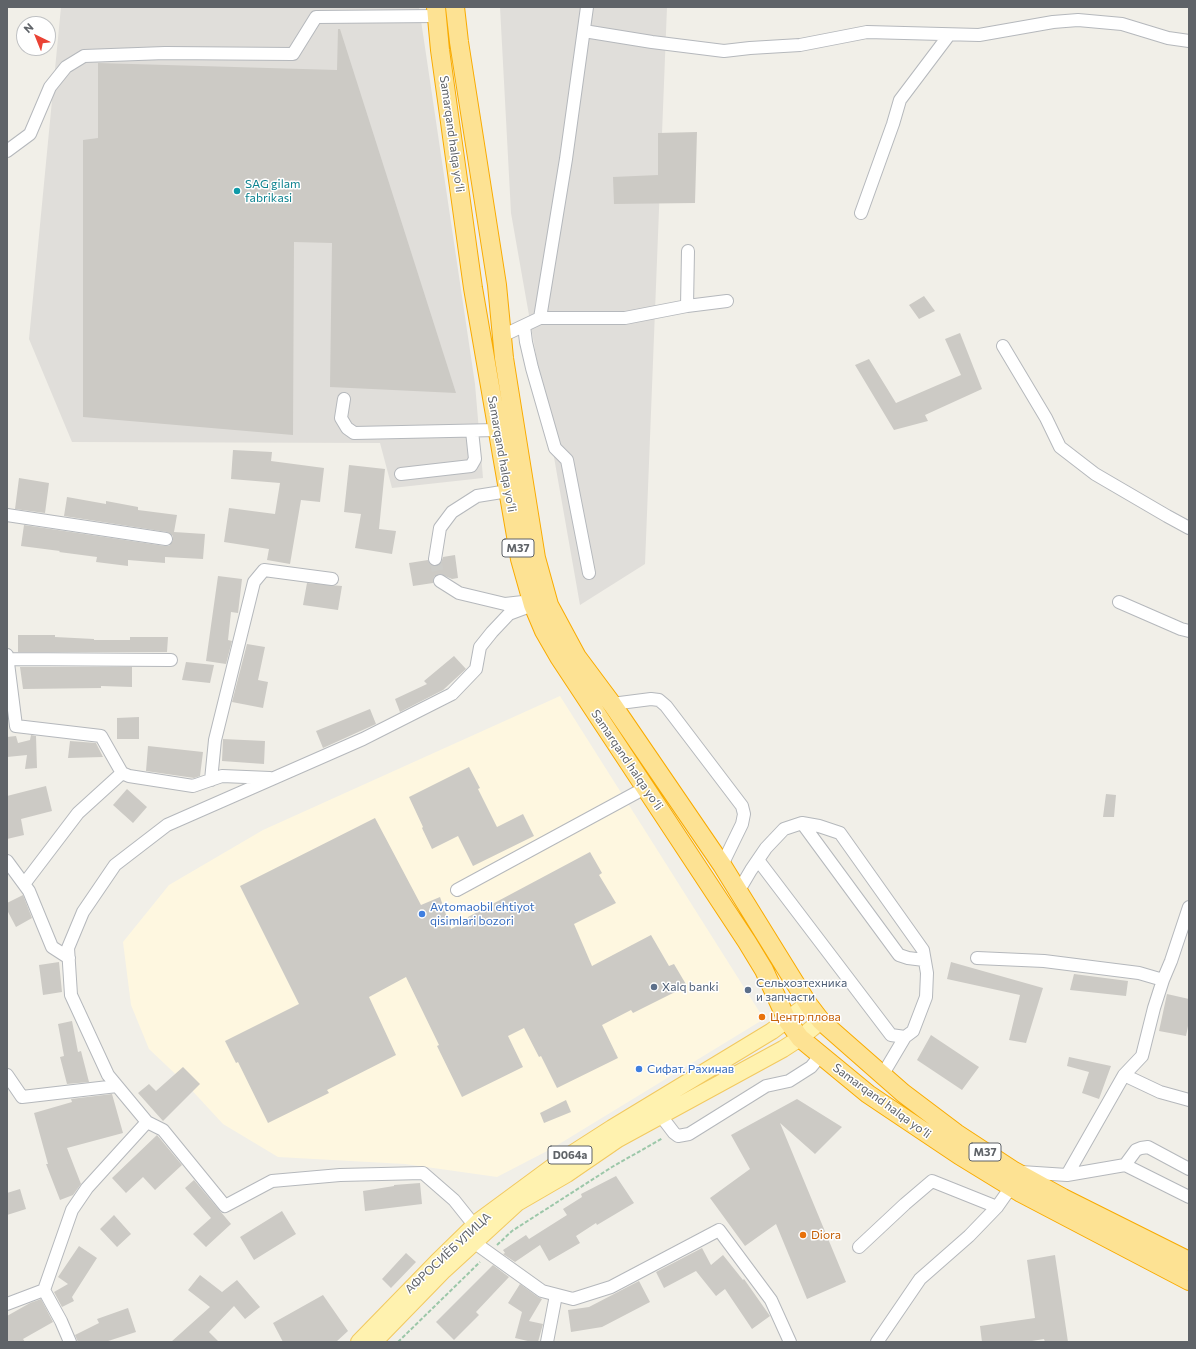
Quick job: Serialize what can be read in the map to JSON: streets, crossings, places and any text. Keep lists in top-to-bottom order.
{
  "streets": {
    "highway": ["Samarqand halqa yoʻli", "M37"],
    "main road": ["D064a", "АФРОСИЁБ УЛИЦА"]
  },
  "crossings": [
    ["Samarqand halqa yoʻli", "АФРОСИЁБ УЛИЦА"]
  ],
  "places": [
    "SAG gilam fabrikasi",
    "Avtomaobil ehtiyot qisimlari bozori",
    "Xalq banki",
    "Сельхозтехника и запчасти",
    "Центр плова",
    "Сифат. Рахинав",
    "Diora"
  ],
  "north": "top left"
}
